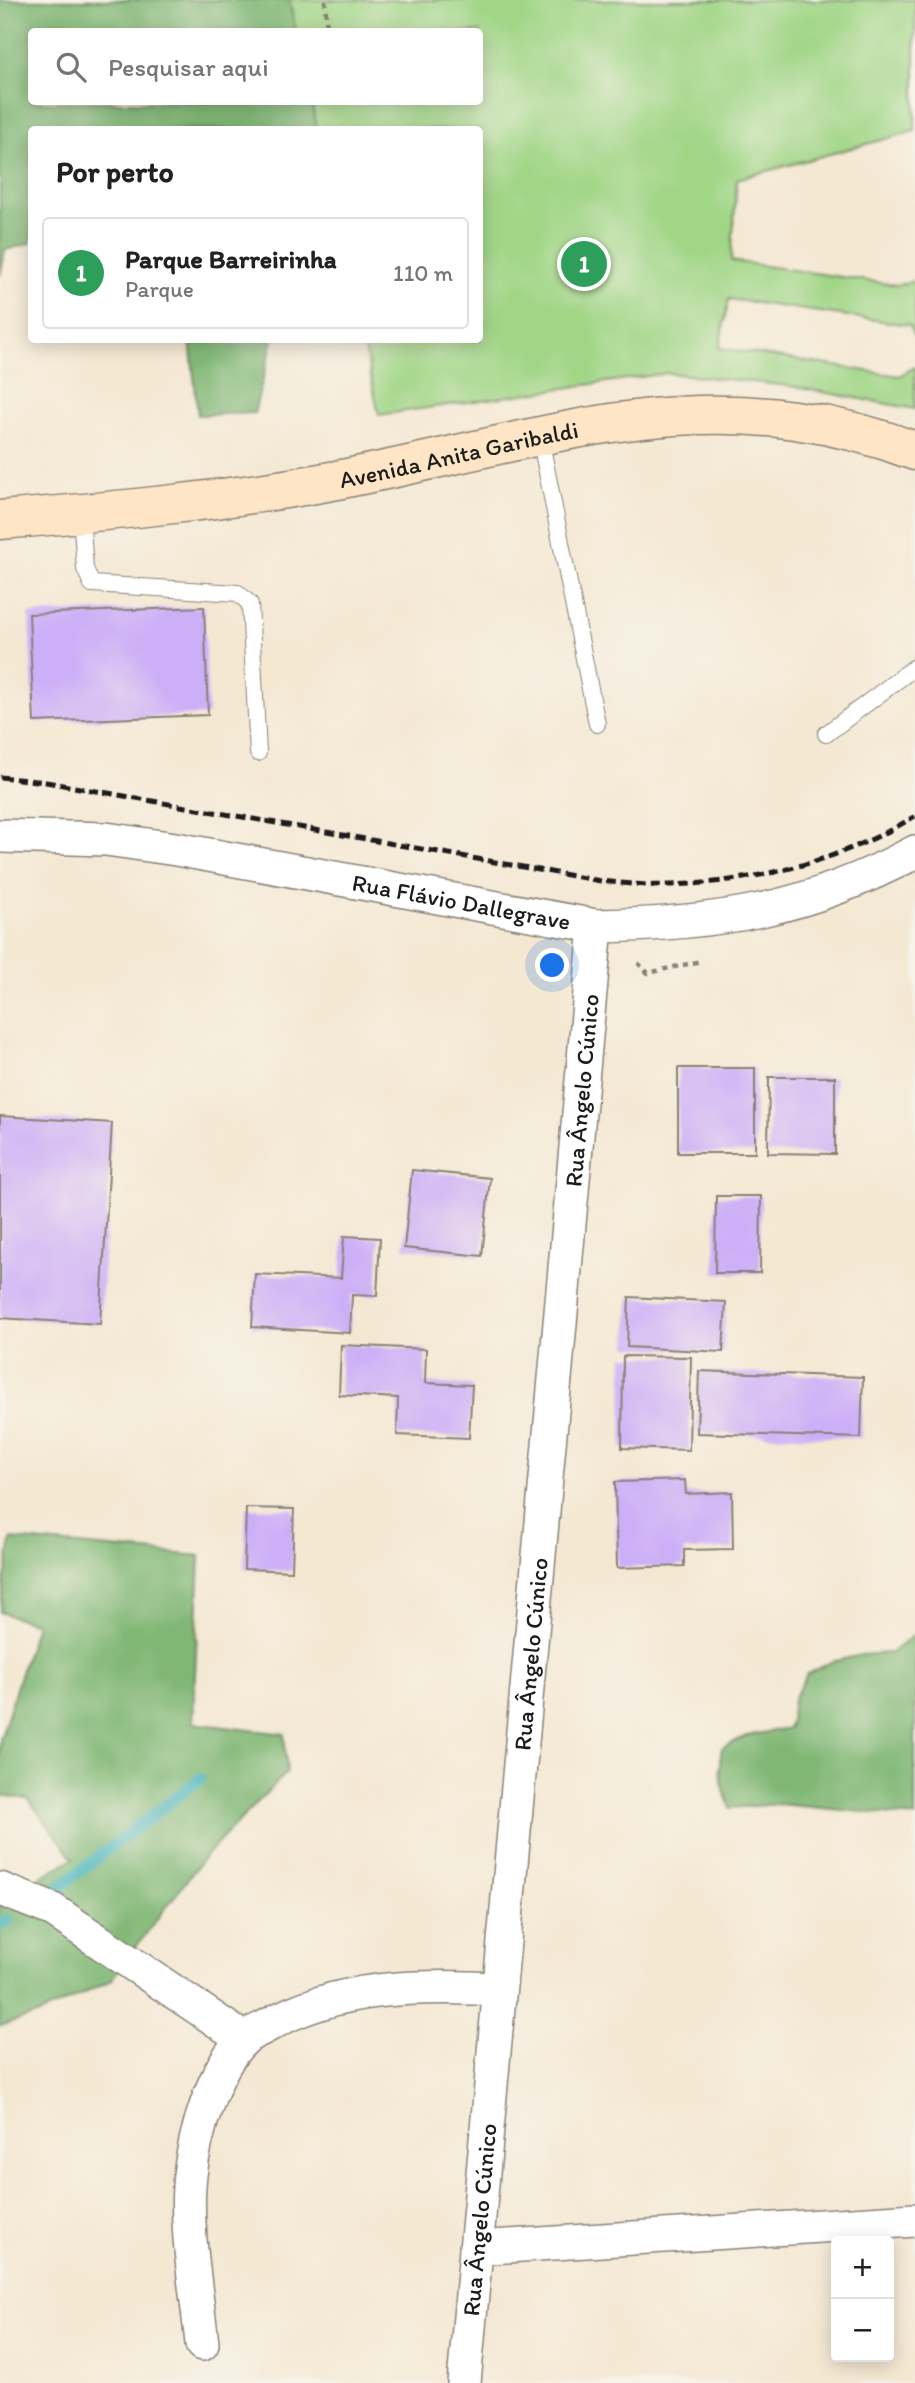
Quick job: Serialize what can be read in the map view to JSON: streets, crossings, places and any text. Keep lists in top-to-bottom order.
{
  "streets": {
    "main road": ["Avenida Anita Garibaldi"],
    "street": ["Rua Flávio Dallegrave", "Rua Ângelo Cúnico"]
  },
  "crossings": [
    ["Rua Flávio Dallegrave", "Rua Ângelo Cúnico"]
  ],
  "page": {
    "search": "Pesquisar aqui",
    "heading": "Por perto",
    "list": [
      {
        "mark": "1",
        "name": "Parque Barreirinha",
        "note": "Parque",
        "value": "110 m"
      }
    ],
    "pins": "1",
    "map_buttons": ["+", "−"]
  }
}
